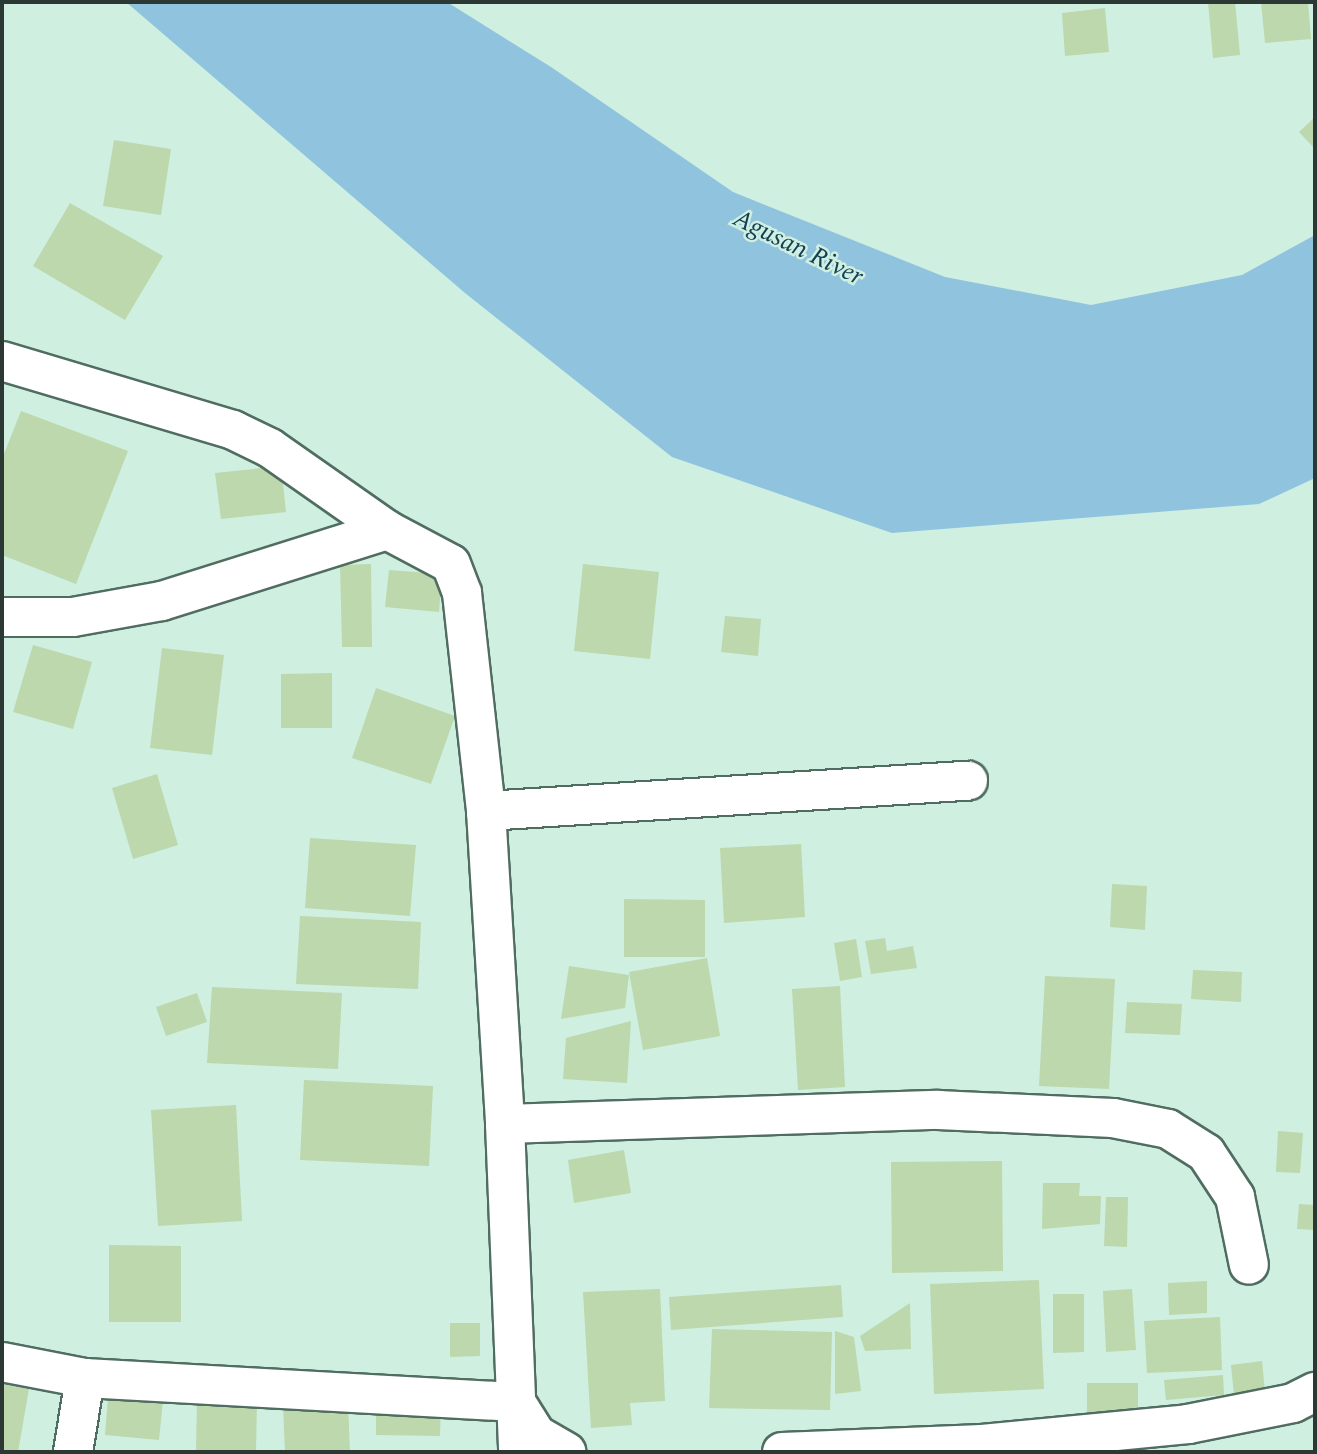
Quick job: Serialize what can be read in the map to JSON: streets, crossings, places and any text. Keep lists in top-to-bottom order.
{
  "water": ["Agusan River"]
}
